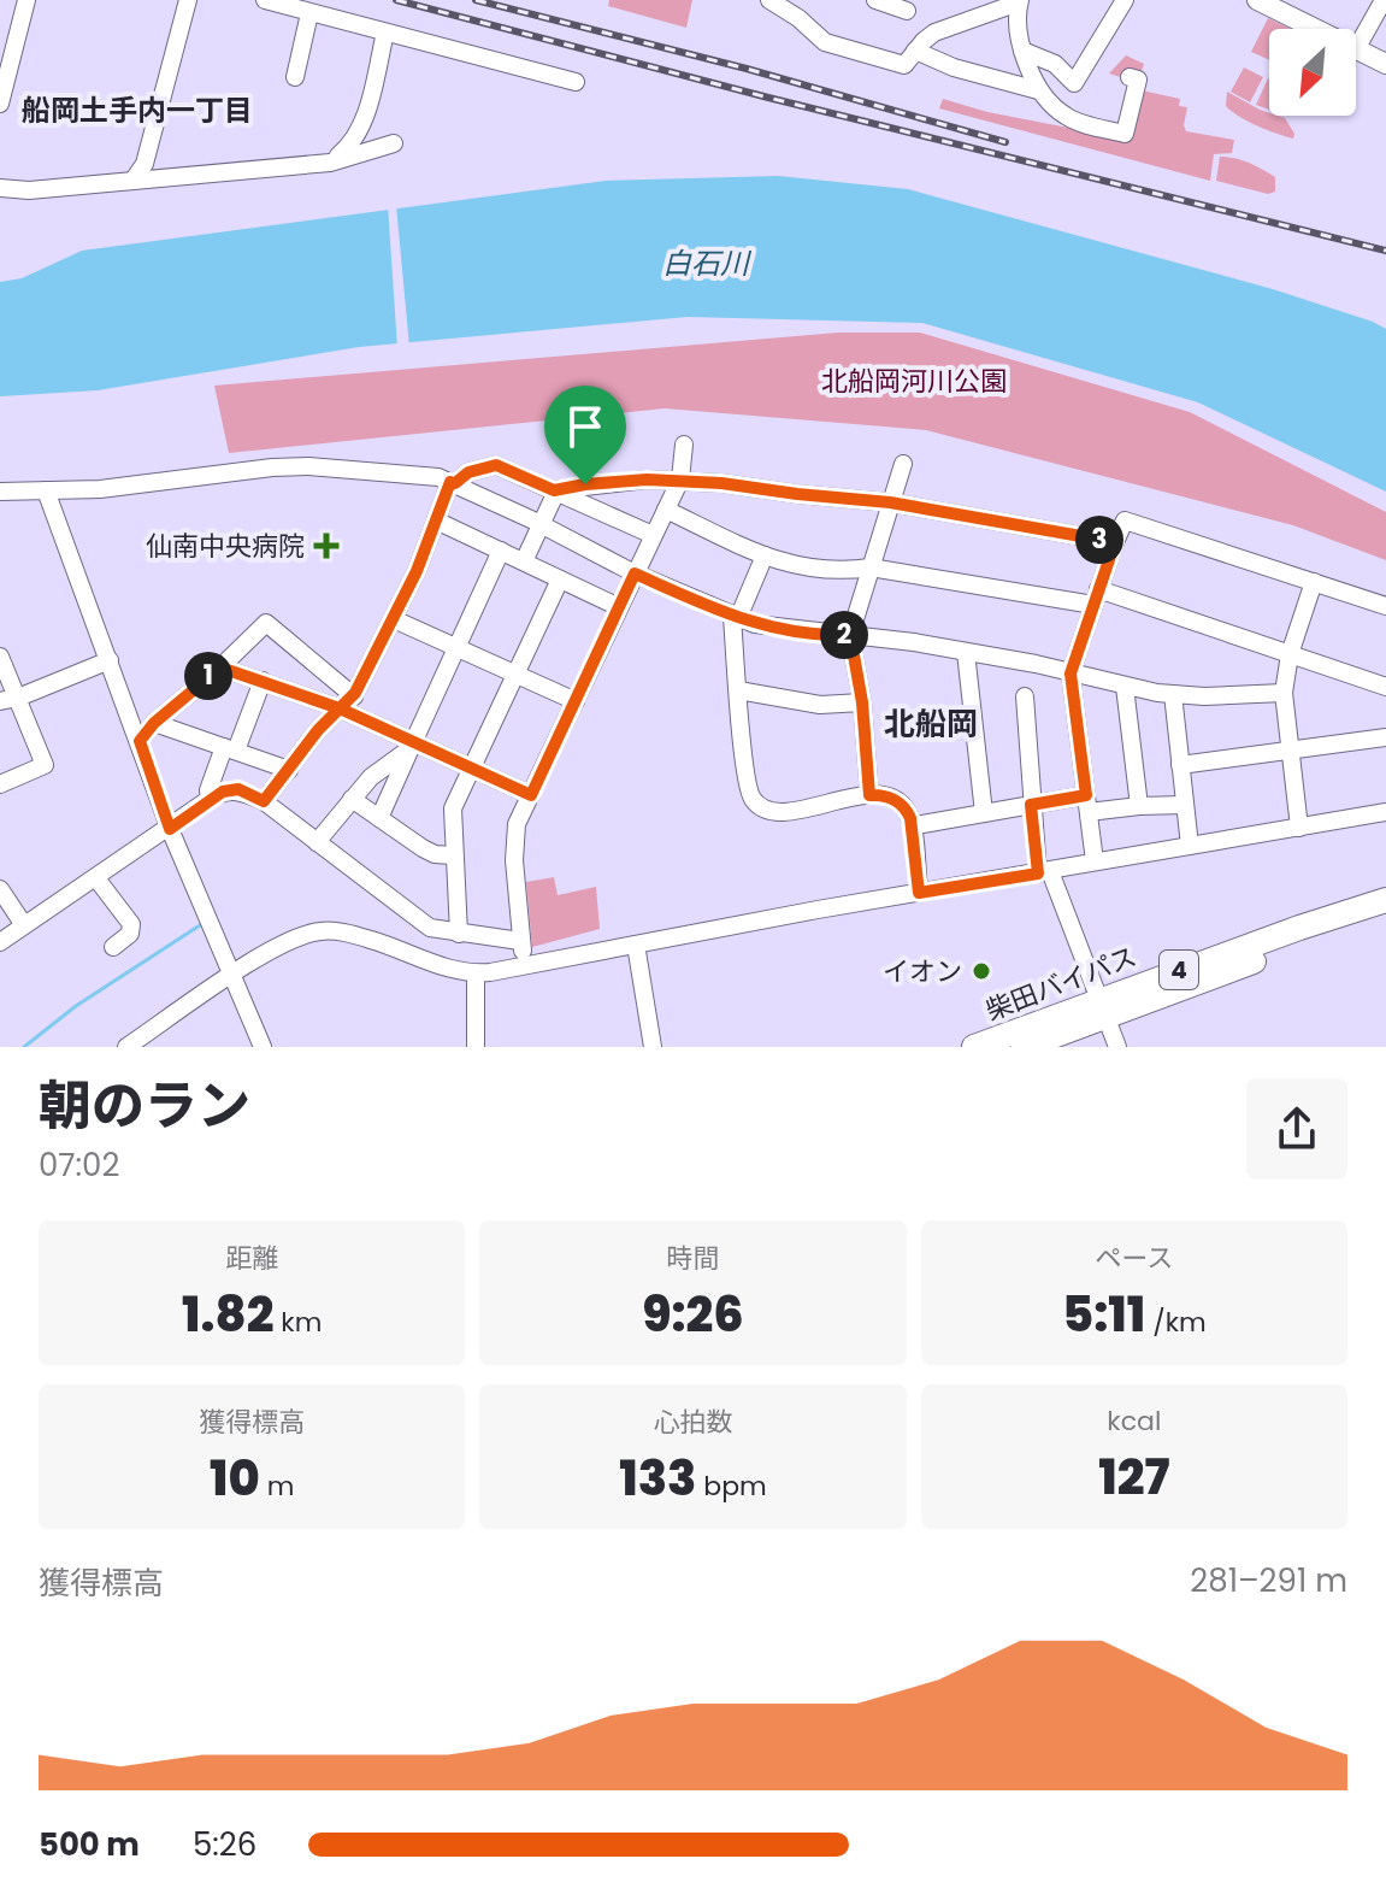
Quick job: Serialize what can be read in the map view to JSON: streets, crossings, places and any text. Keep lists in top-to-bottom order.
{
  "streets": {
    "highway": ["4", "柴田バイパス"]
  },
  "districts": ["船岡土手内一丁目", "北船岡"],
  "water": ["白石川"],
  "parks": ["北船岡河川公園"],
  "places": {
    "health": ["仙南中央病院"],
    "other": ["イオン"]
  },
  "north": "bottom left",
  "page": {
    "pins": ["3", "2", "1"],
    "heading": ["朝のラン", "07:02"],
    "stats": [
      ["距離", "1.82 km"],
      ["時間", "9:26"],
      ["ペース", "5:11 /km"],
      ["獲得標高", "10 m"],
      ["心拍数", "133 bpm"],
      ["kcal", "127"]
    ],
    "chart": ["獲得標高", "281–291 m"],
    "list": [
      {
        "name": "500 m",
        "note": "5:26"
      }
    ]
  }
}
